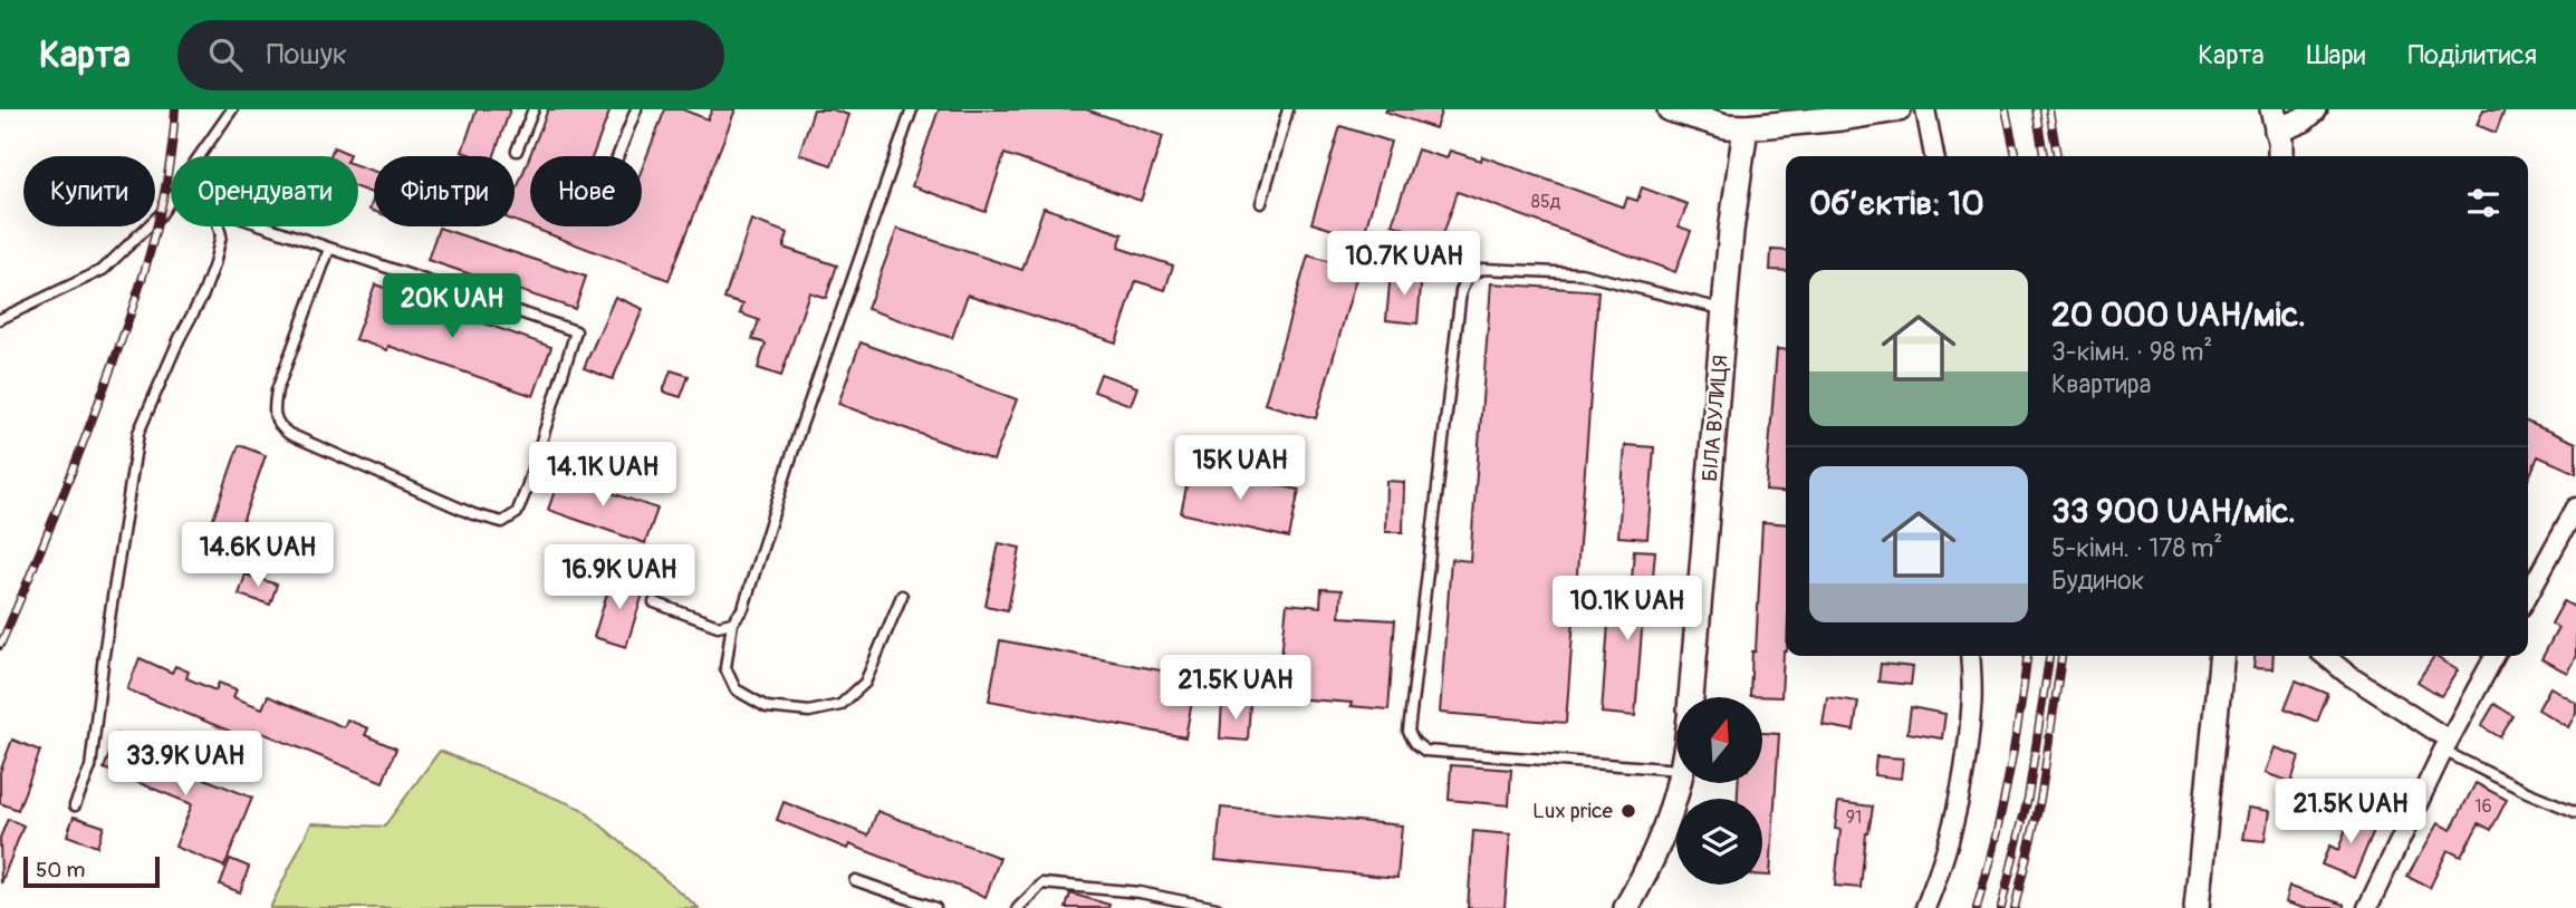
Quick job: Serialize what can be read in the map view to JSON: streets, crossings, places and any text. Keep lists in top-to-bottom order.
{
  "streets": {
    "street": ["БІЛА ВУЛИЦЯ"]
  },
  "places": ["Lux price"],
  "house_numbers": ["85д", "16", "91"],
  "scale_bar": "50 m",
  "north": "top",
  "page": {
    "header": "Карта",
    "search": "Пошук",
    "nav": ["Карта", "Шари", "Поділитися"],
    "chip": [
      "Купити",
      "Орендувати",
      "Фільтри",
      "Нове"
    ],
    "heading": "Об’єктів: 10",
    "price": [
      "10.7K UAH",
      "20K UAH",
      "15K UAH",
      "14.1K UAH",
      "14.6K UAH",
      "16.9K UAH",
      "10.1K UAH",
      "21.5K UAH",
      "33.9K UAH",
      "21.5K UAH"
    ],
    "list": [
      {
        "name": "20 000 UAH/міс.",
        "note": "3-кімн. · 98 m² · Квартира"
      },
      {
        "name": "33 900 UAH/міс.",
        "note": "5-кімн. · 178 m² · Будинок"
      }
    ],
    "scale": "50 m"
  }
}
